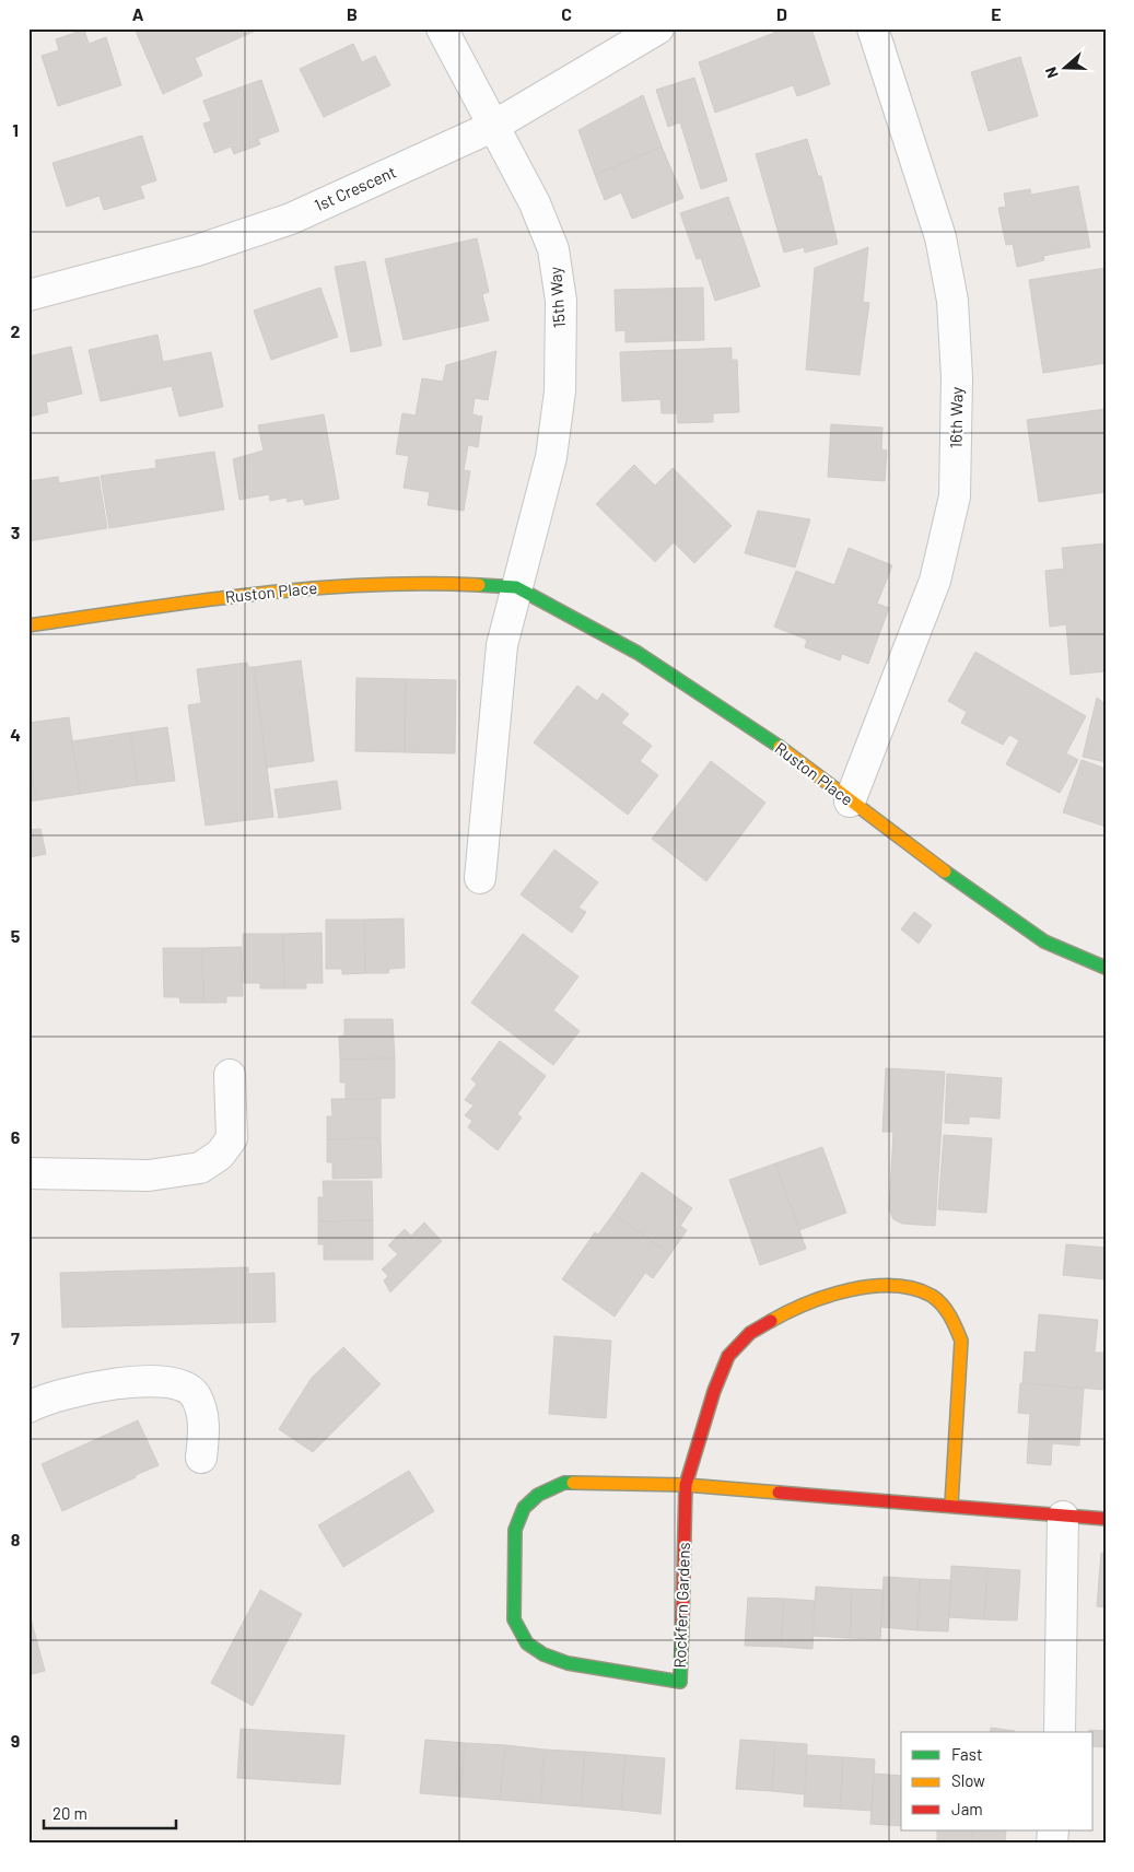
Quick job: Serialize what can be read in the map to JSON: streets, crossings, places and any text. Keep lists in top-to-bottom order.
{
  "streets": {
    "street": [
      "1st Crescent",
      "15th Way",
      "16th Way",
      "Ruston Place",
      "Rockfern Gardens"
    ]
  },
  "crossings": [
    ["1st Crescent", "15th Way"],
    ["15th Way", "Ruston Place"],
    ["16th Way", "Ruston Place"]
  ],
  "legend": ["Fast", "Slow", "Jam"],
  "scale_bar": "20 m",
  "north": "left",
  "grid": {
    "columns": [
      "A",
      "B",
      "C",
      "D",
      "E"
    ],
    "rows": [
      "1",
      "2",
      "3",
      "4",
      "5",
      "6",
      "7",
      "8",
      "9"
    ]
  }
}
